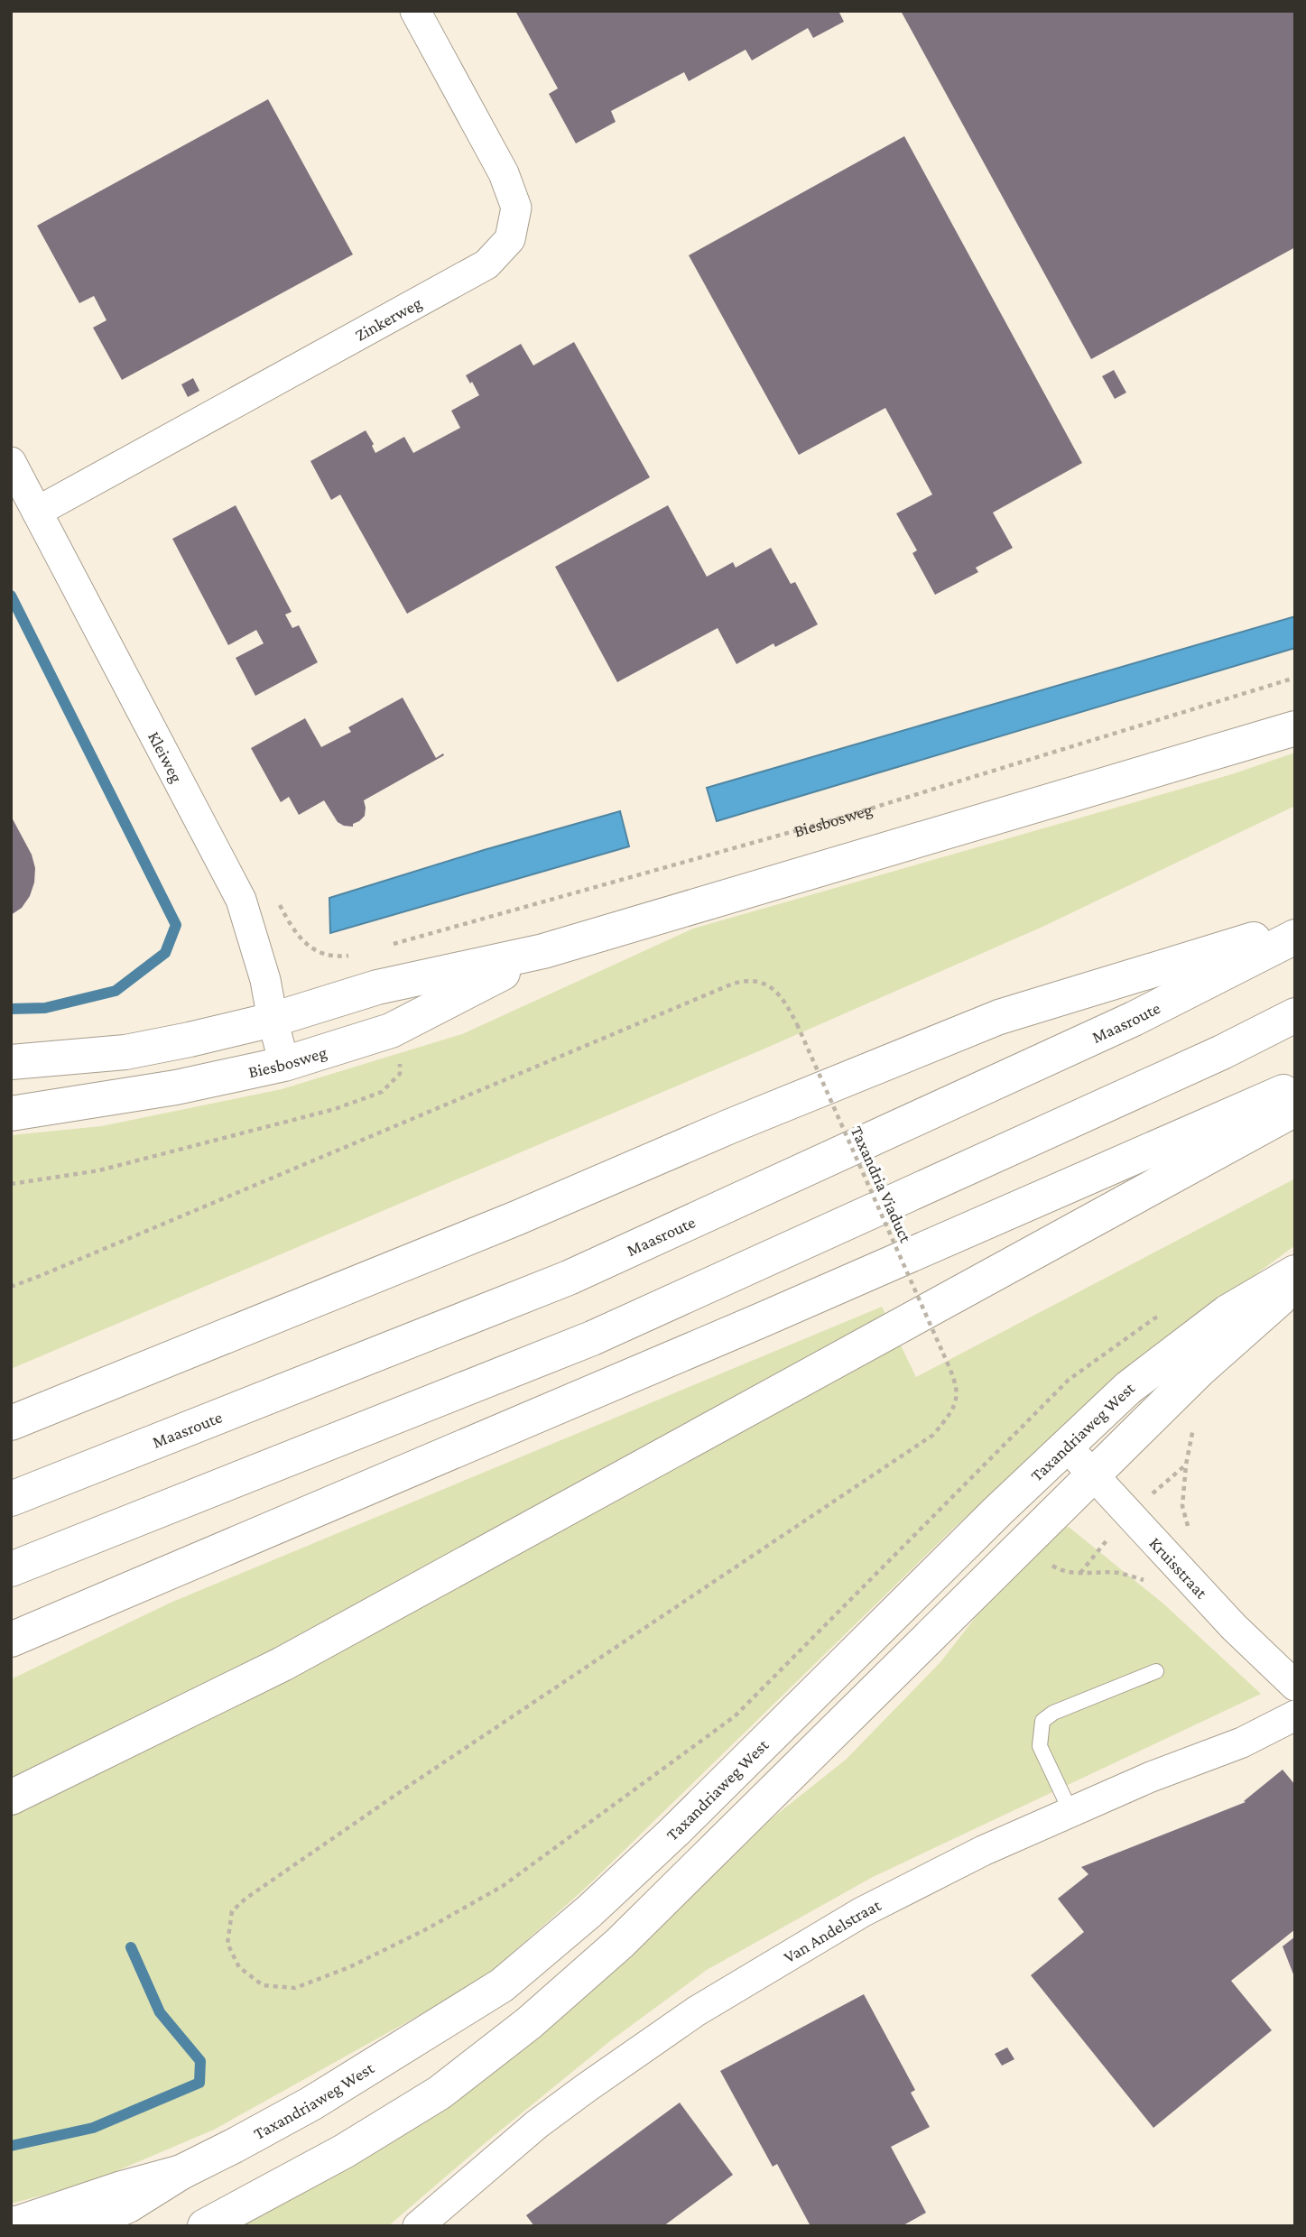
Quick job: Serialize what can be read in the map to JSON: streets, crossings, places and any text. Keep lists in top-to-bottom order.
{
  "streets": {
    "main road": ["Biesbosweg", "Maasroute", "Taxandriaweg West"],
    "street": [
      "Zinkerweg",
      "Kleiweg",
      "Kruisstraat",
      "Van Andelstraat"
    ],
    "path": ["Taxandria Viaduct"]
  },
  "crossings": [
    ["Zinkerweg", "Kleiweg"],
    ["Kleiweg", "Biesbosweg"],
    ["Taxandriaweg West", "Kruisstraat"]
  ]
}
